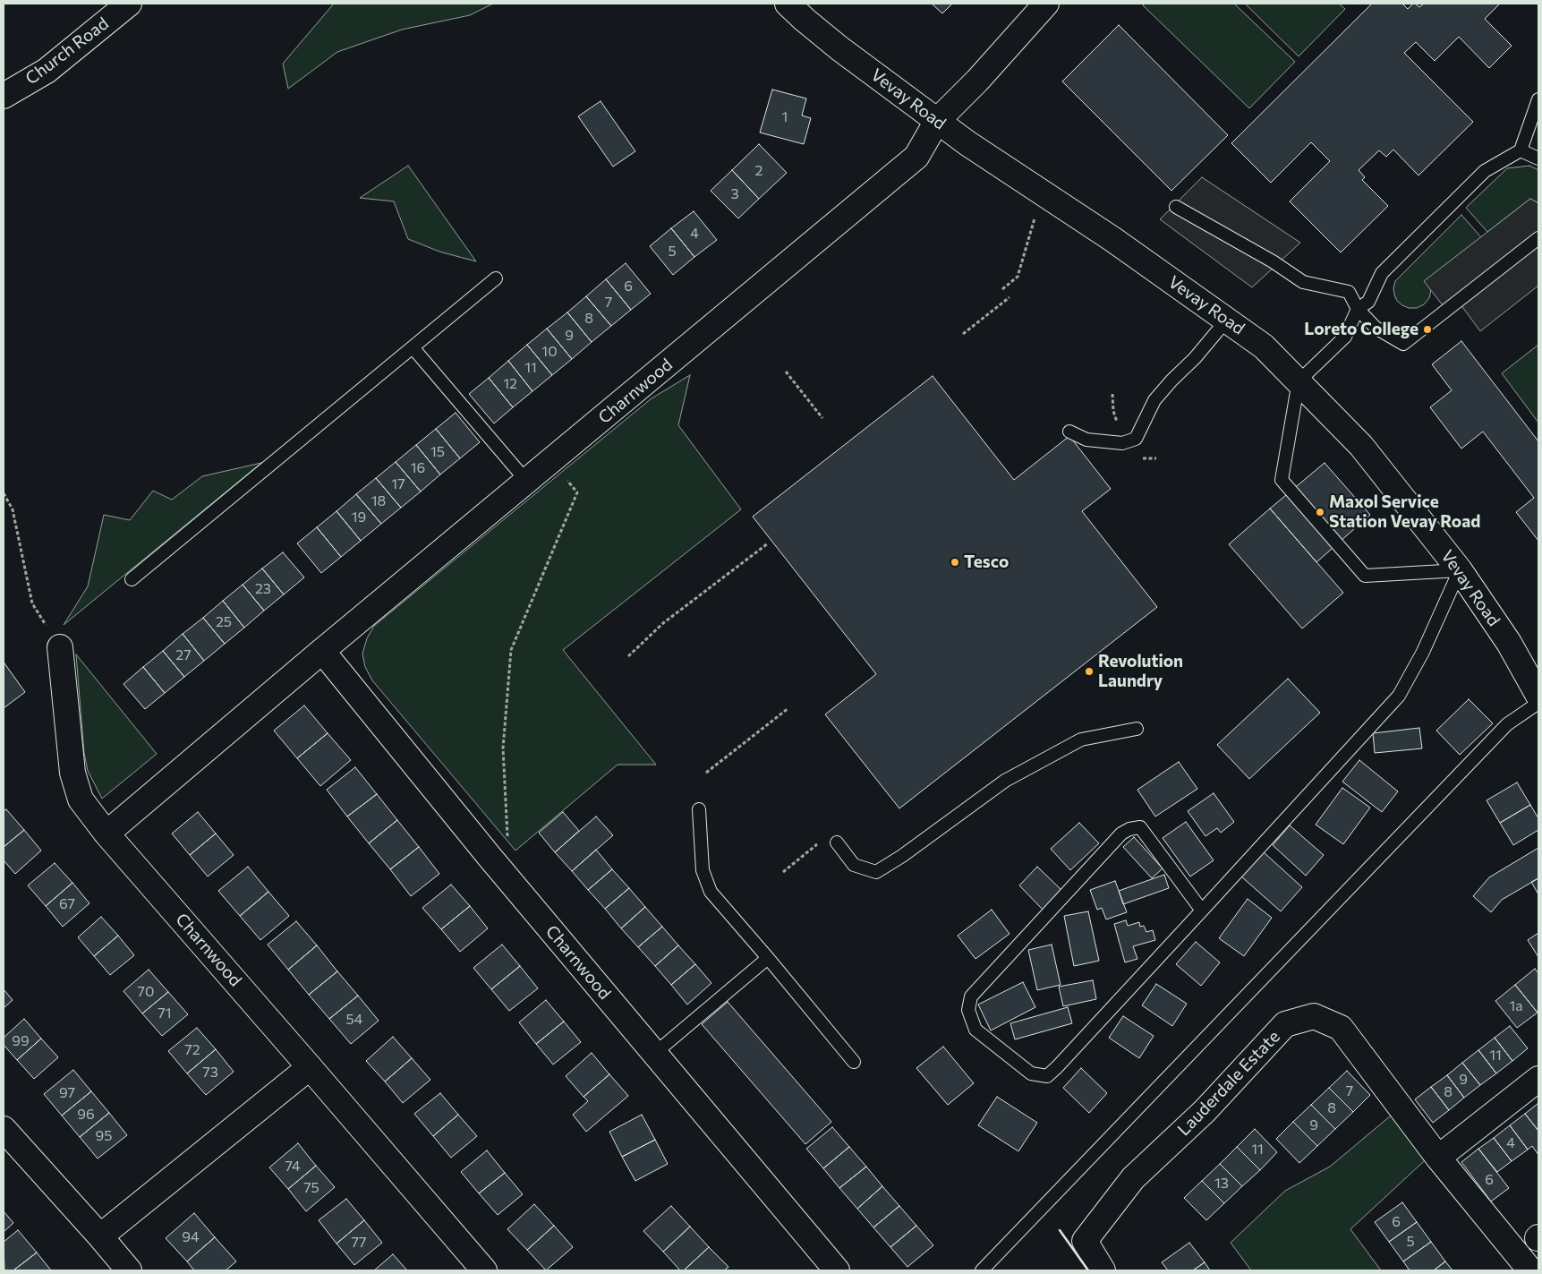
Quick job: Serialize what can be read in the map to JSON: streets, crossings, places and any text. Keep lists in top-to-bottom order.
{
  "streets": {
    "street": [
      "Church Road",
      "Vevay Road",
      "Charnwood",
      "Lauderdale Estate"
    ]
  },
  "crossings": [
    ["Vevay Road", "Charnwood"]
  ],
  "places": [
    "Loreto College",
    "Maxol Service Station Vevay Road",
    "Tesco",
    "Revolution Laundry"
  ],
  "house_numbers": [
    "1",
    "2",
    "3",
    "4",
    "5",
    "6",
    "7",
    "8",
    "9",
    "10",
    "11",
    "12",
    "15",
    "16",
    "17",
    "18",
    "19",
    "23",
    "25",
    "27",
    "67",
    "70",
    "1a",
    "71",
    "54",
    "99",
    "72",
    "11",
    "73",
    "9",
    "7",
    "8",
    "97",
    "8",
    "96",
    "9",
    "95",
    "4",
    "11",
    "74",
    "6",
    "13",
    "75",
    "6",
    "94",
    "5",
    "77"
  ]
}
